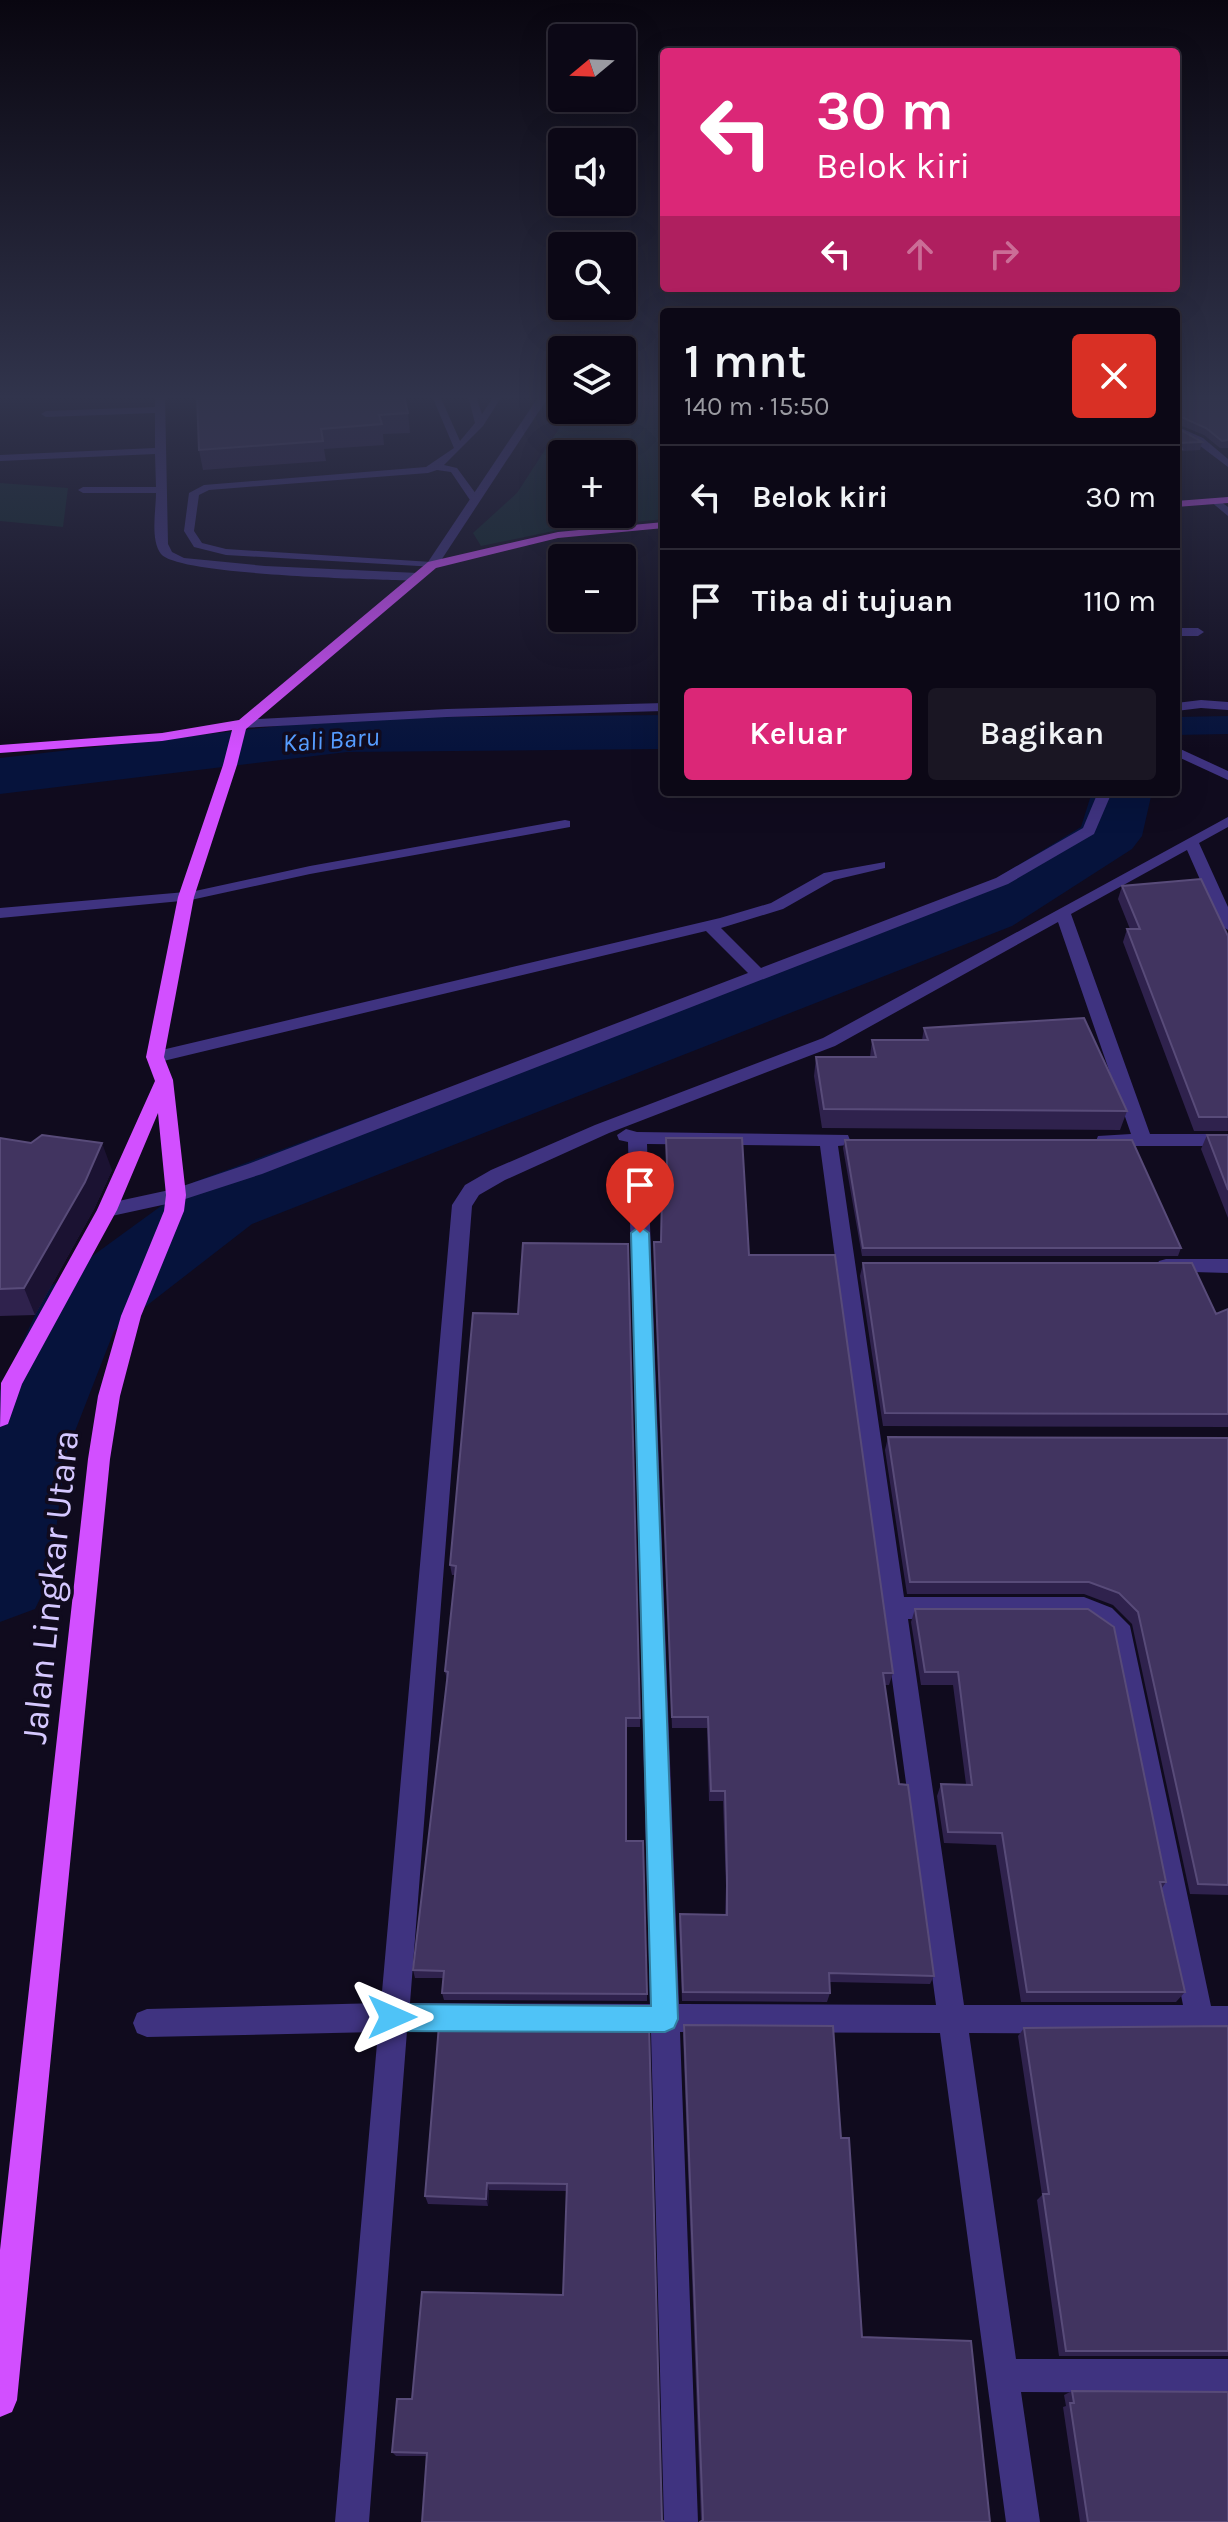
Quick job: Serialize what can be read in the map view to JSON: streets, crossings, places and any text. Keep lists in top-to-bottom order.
{
  "streets": {
    "main road": ["Jalan Lingkar Utara"]
  },
  "water": ["Kali Baru"],
  "north": "left",
  "page": {
    "map_buttons": ["+", "−"],
    "turn": ["30 m", "Belok kiri"],
    "heading": ["1 mnt", "140 m · 15:50"],
    "list": [
      {
        "name": "Belok kiri",
        "value": "30 m"
      },
      {
        "name": "Tiba di tujuan",
        "value": "110 m"
      }
    ],
    "buttons": ["Keluar", "Bagikan"]
  }
}
